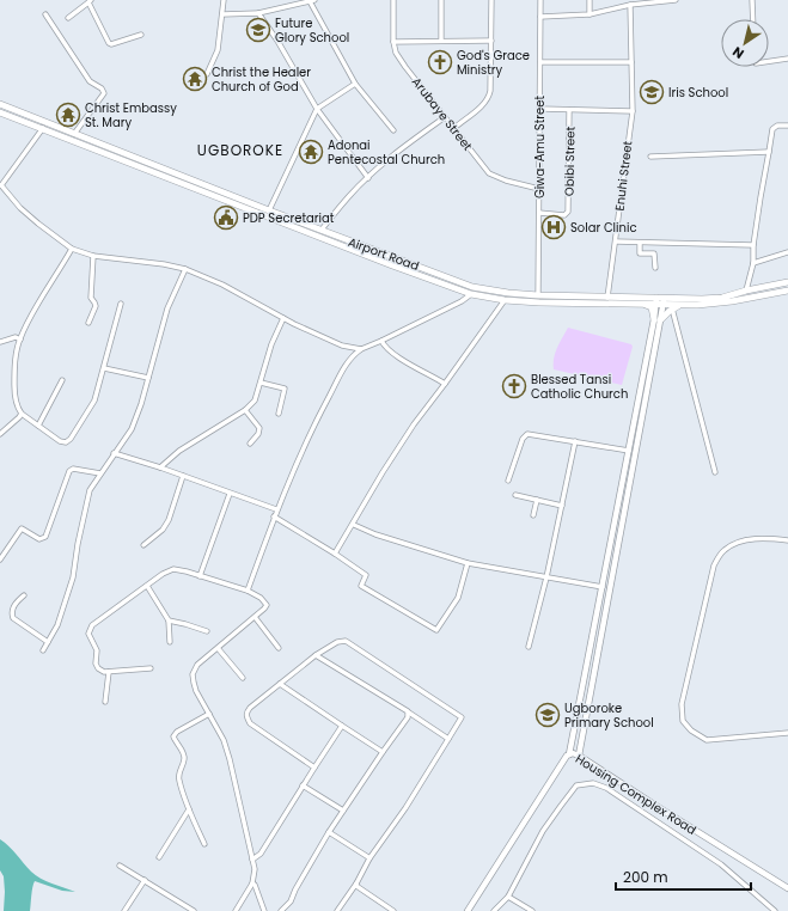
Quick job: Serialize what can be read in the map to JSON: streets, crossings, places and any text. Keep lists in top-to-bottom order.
{
  "streets": {
    "main road": ["Airport Road"],
    "street": [
      "Arubaye Street",
      "Giwa-Amu Street",
      "Obibi Street",
      "Enuhi Street",
      "Housing Complex Road"
    ]
  },
  "crossings": [
    ["Arubaye Street", "Giwa-Amu Street"],
    ["Giwa-Amu Street", "Obibi Street"],
    ["Giwa-Amu Street", "Airport Road"],
    ["Enuhi Street", "Airport Road"]
  ],
  "districts": ["UGBOROKE"],
  "places": {
    "school or university": ["Future Glory School", "Iris School", "Ugboroke Primary School"],
    "church": ["God's Grace Ministry", "Blessed Tansi Catholic Church"],
    "temple": ["Christ the Healer Church of God", "Christ Embassy St. Mary", "Adonai Pentecostal Church"],
    "public building": ["PDP Secretariat"],
    "hospital": ["Solar Clinic"]
  },
  "scale_bar": "200 m",
  "north": "bottom left"
}
